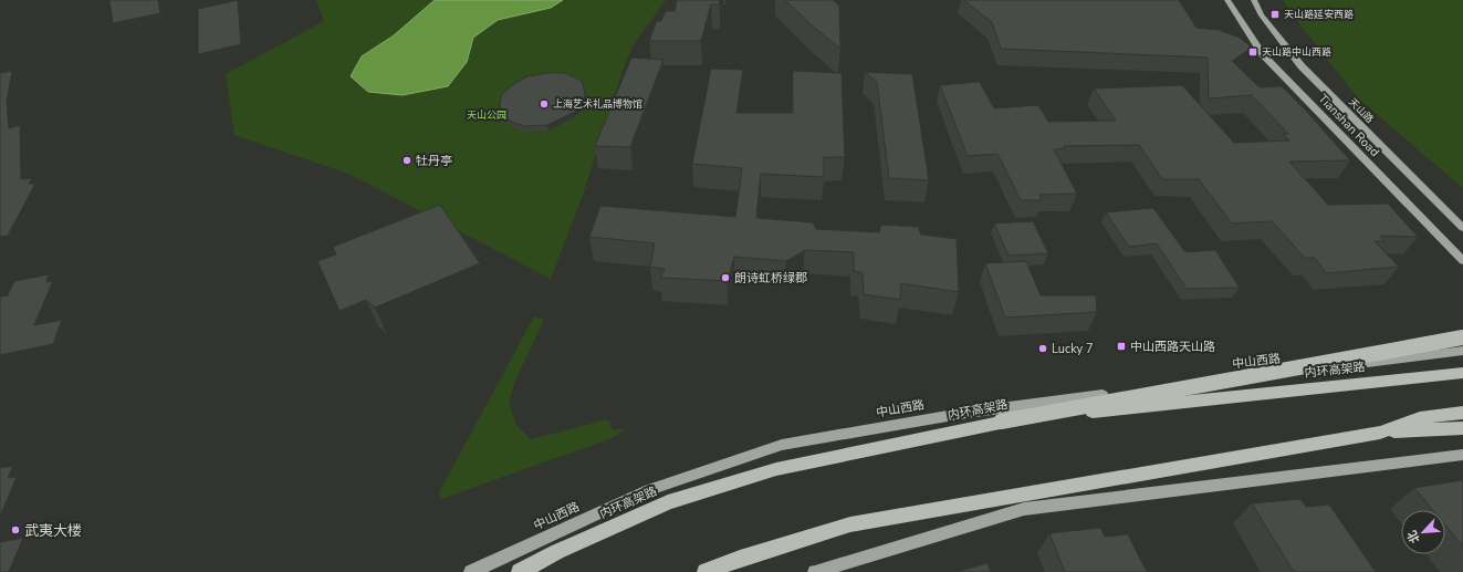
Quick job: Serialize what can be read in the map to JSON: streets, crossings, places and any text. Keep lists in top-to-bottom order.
{
  "streets": {
    "highway": ["内环高架路"],
    "main road": ["天山路", "Tianshan Road", "中山西路"]
  },
  "parks": ["天山公园"],
  "places": {
    "transit": ["天山路延安西路", "天山路中山西路", "中山西路天山路"],
    "other": [
      "上海艺术礼品博物馆",
      "牡丹亭",
      "朗诗虹桥绿郡",
      "Lucky 7",
      "武夷大楼"
    ]
  },
  "north": "bottom left"
}
